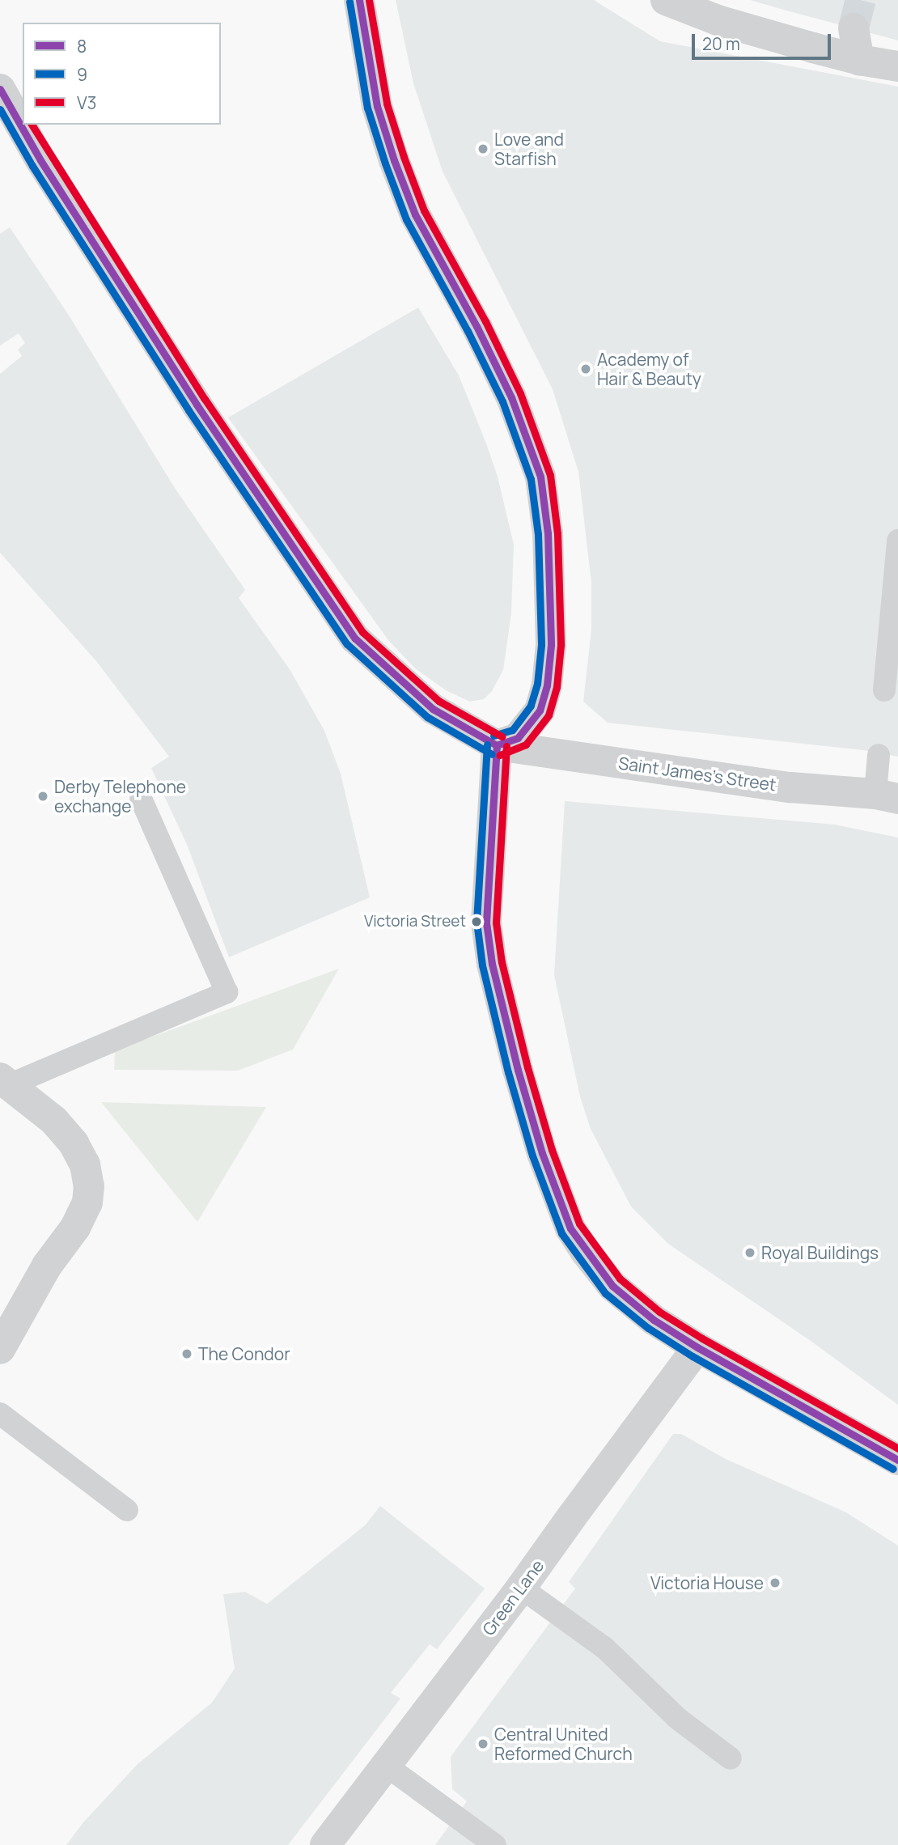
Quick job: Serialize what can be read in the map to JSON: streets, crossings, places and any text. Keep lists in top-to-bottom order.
{
  "streets": {
    "street": ["Saint James's Street", "Green Lane"]
  },
  "places": [
    "Love and Starfish",
    "Academy of Hair & Beauty",
    "Derby Telephone exchange",
    "Victoria Street",
    "Royal Buildings",
    "The Condor",
    "Victoria House",
    "Central United Reformed Church"
  ],
  "lines": ["transit line 8", "transit line V3", "transit line 9"],
  "legend": ["8", "9", "V3"],
  "scale_bar": "20 m"
}
